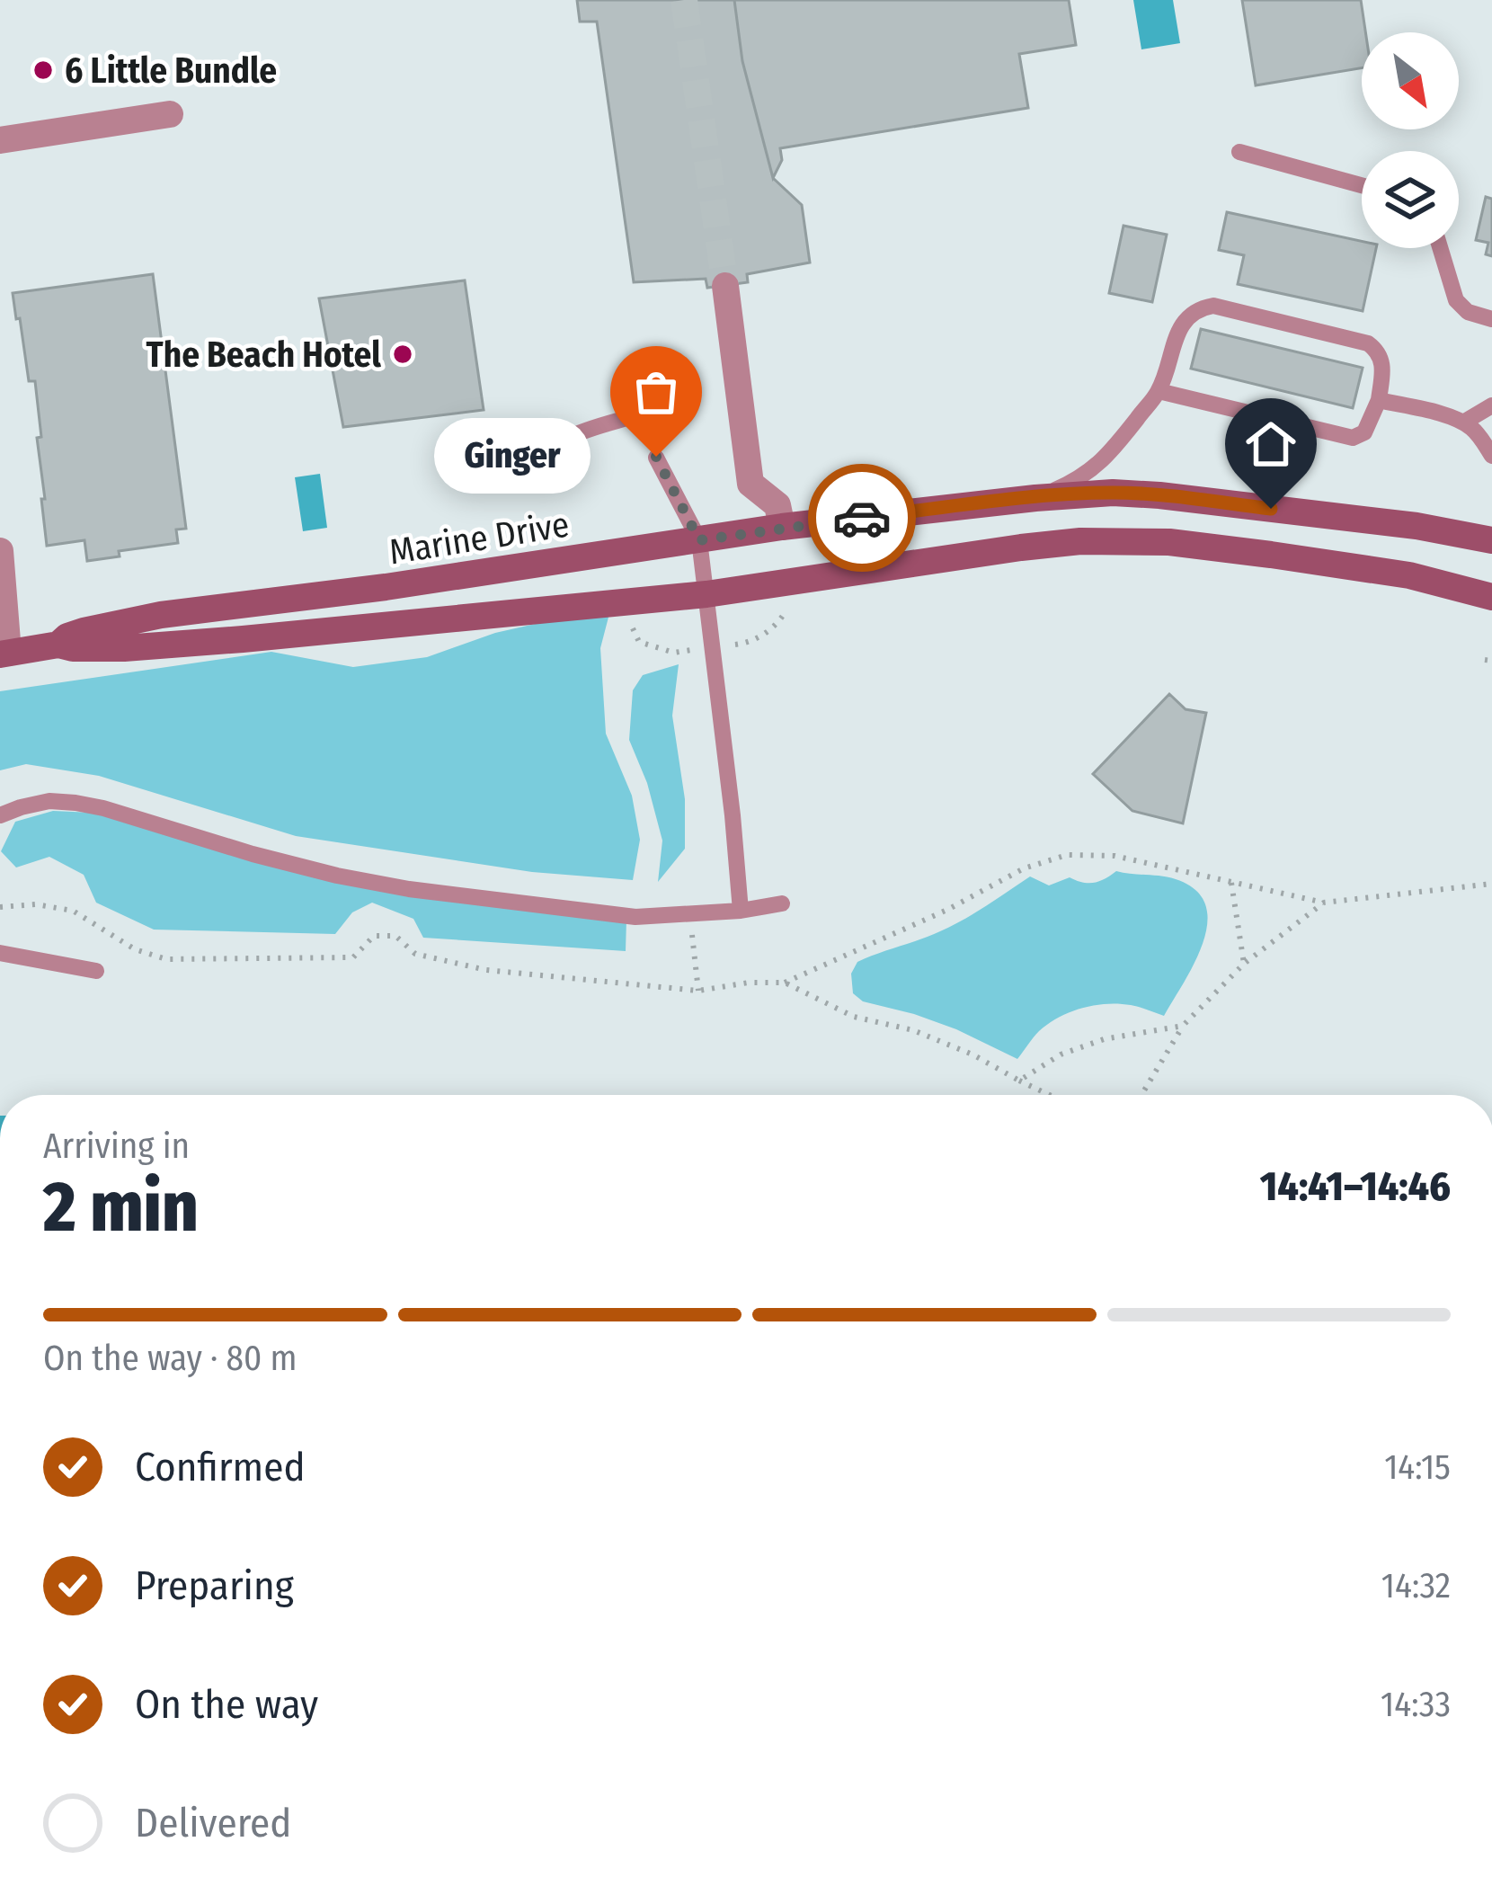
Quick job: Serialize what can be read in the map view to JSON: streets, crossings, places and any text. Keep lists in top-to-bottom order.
{
  "streets": {
    "main road": ["Marine Drive"]
  },
  "places": ["6 Little Bundle", "The Beach Hotel", "Ginger"],
  "north": "bottom right",
  "page": {
    "bubble": "Ginger",
    "heading": ["2 min", "Arriving in", "14:41–14:46"],
    "bar": "On the way · 80 m",
    "list": [
      ["Confirmed", "14:15"],
      ["Preparing", "14:32"],
      ["On the way", "14:33"],
      "Delivered"
    ]
  }
}
